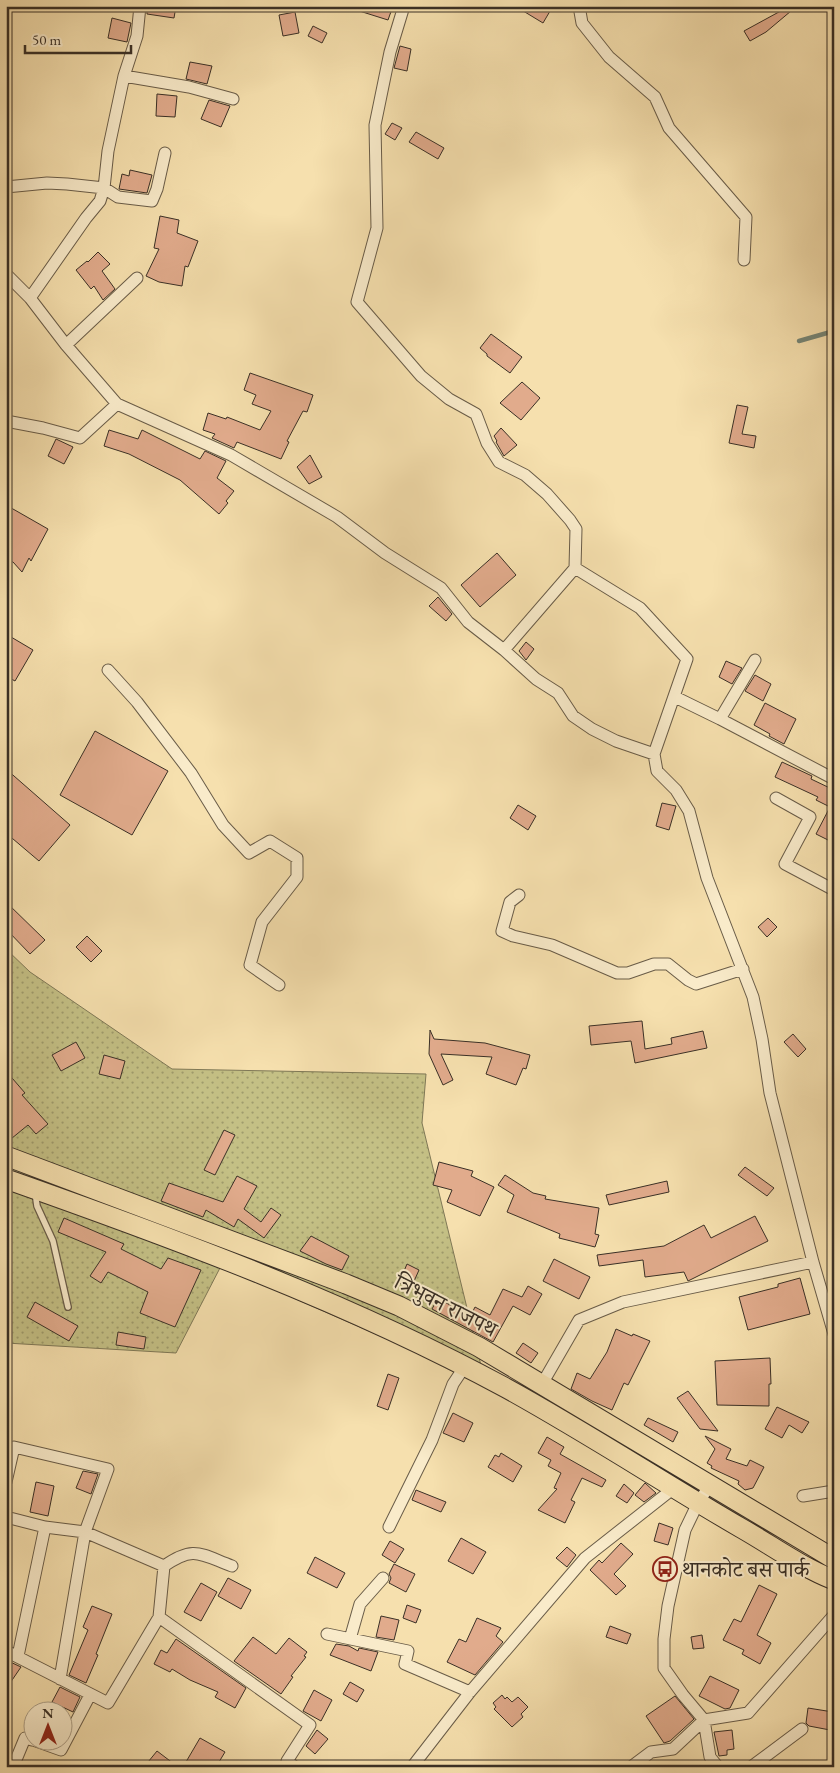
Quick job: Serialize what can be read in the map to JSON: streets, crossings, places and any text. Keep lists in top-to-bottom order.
{
  "streets": {
    "highway": ["त्रिभुवन राजपथ"]
  },
  "places": {
    "bus stop": ["थानकोट बस पार्क"]
  },
  "scale_bar": "50 m",
  "north": "top"
}
